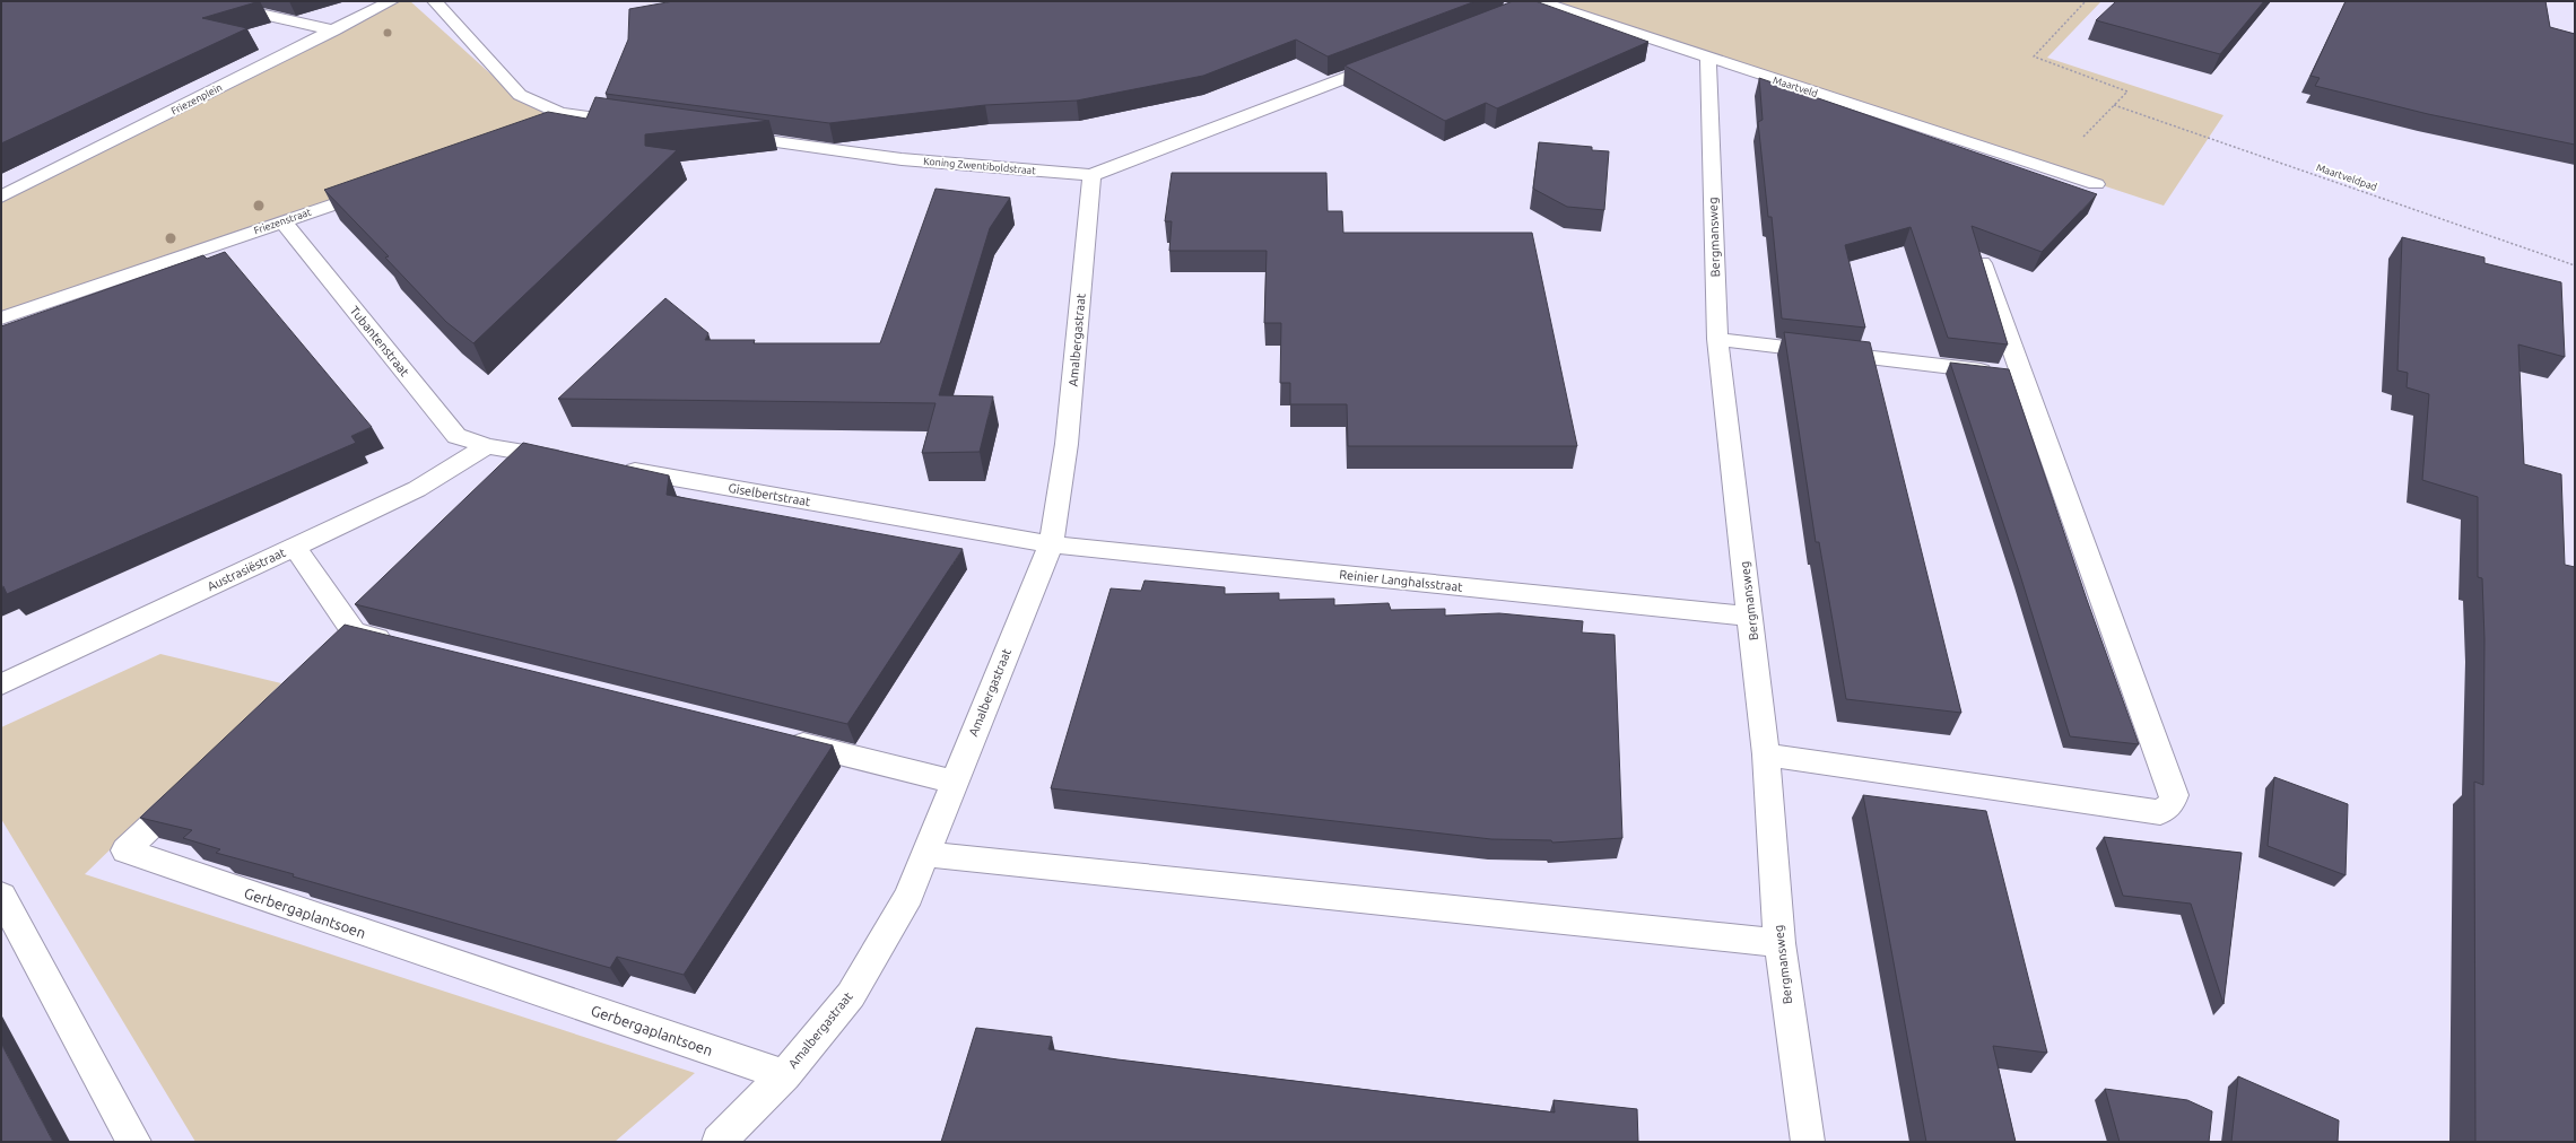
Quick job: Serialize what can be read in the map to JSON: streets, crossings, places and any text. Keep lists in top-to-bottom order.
{
  "streets": {
    "street": [
      "Maartveld",
      "Friezenplein",
      "Koning Zwentiboldstraat",
      "Friezenstraat",
      "Bergmansweg",
      "Amalbergastraat",
      "Tubantenstraat",
      "Giselbertstraat",
      "Austrasiëstraat",
      "Reinier Langhalsstraat",
      "Gerbergaplantsoen"
    ],
    "path": ["Maartveldpad"]
  },
  "crossings": [
    ["Maartveld", "Bergmansweg"],
    ["Koning Zwentiboldstraat", "Amalbergastraat"],
    ["Friezenstraat", "Tubantenstraat"],
    ["Bergmansweg", "Reinier Langhalsstraat"],
    ["Amalbergastraat", "Giselbertstraat"],
    ["Amalbergastraat", "Reinier Langhalsstraat"],
    ["Amalbergastraat", "Gerbergaplantsoen"],
    ["Tubantenstraat", "Austrasiëstraat"],
    ["Giselbertstraat", "Reinier Langhalsstraat"]
  ]
}
